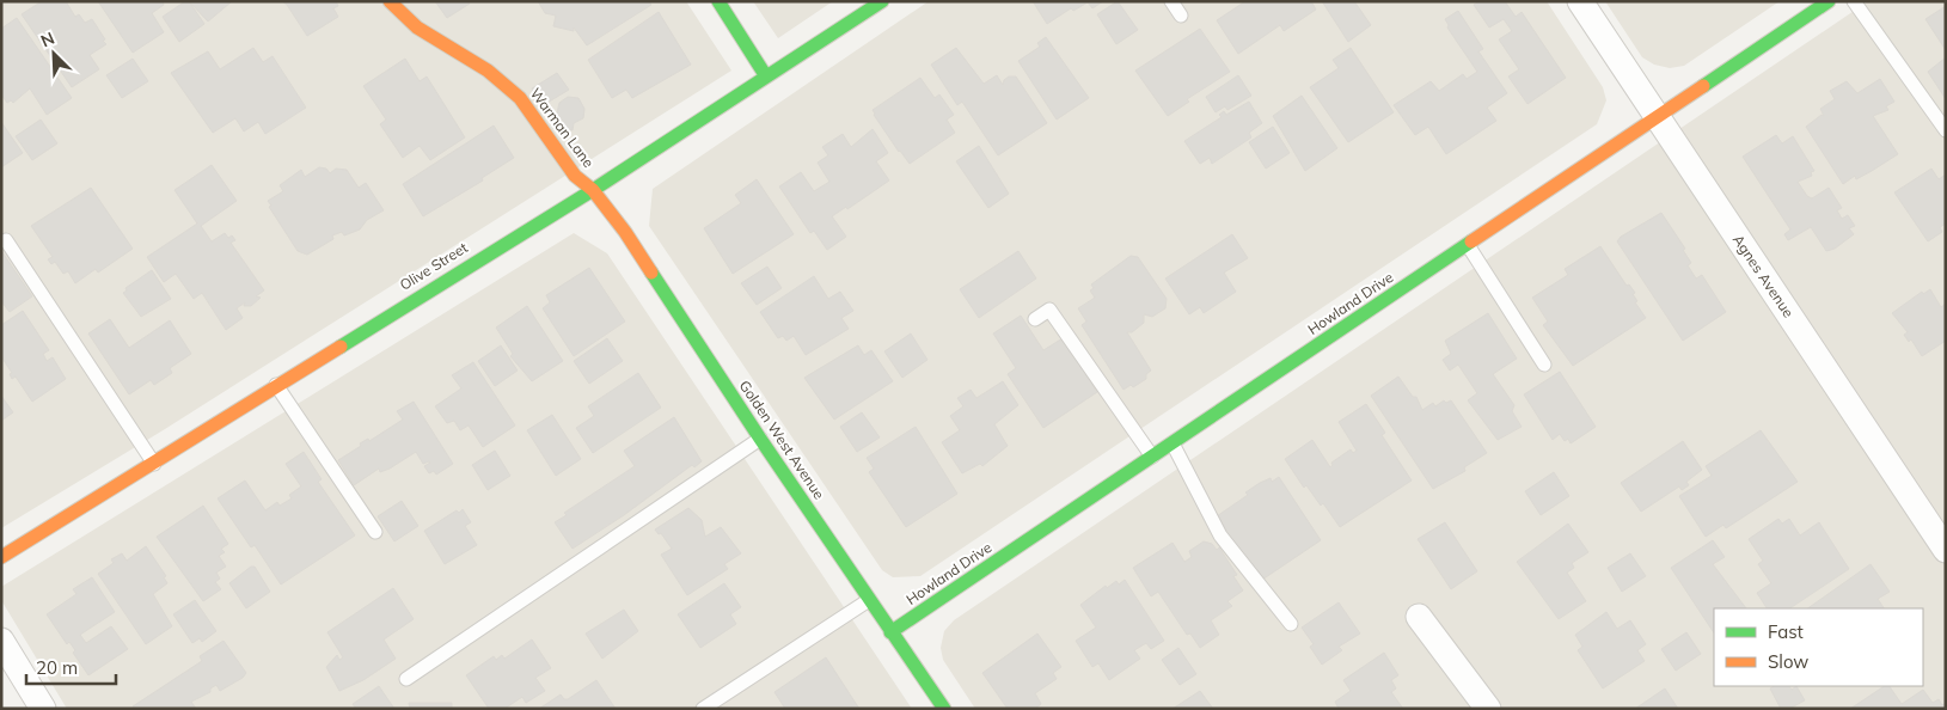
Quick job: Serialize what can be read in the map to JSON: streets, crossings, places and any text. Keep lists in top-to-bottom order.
{
  "streets": {
    "street": [
      "Warman Lane",
      "Olive Street",
      "Agnes Avenue",
      "Howland Drive",
      "Golden West Avenue"
    ]
  },
  "crossings": [
    ["Warman Lane", "Olive Street"],
    ["Warman Lane", "Golden West Avenue"],
    ["Olive Street", "Golden West Avenue"],
    ["Agnes Avenue", "Howland Drive"],
    ["Howland Drive", "Golden West Avenue"]
  ],
  "legend": ["Fast", "Slow"],
  "scale_bar": "20 m",
  "north": "top left"
}
